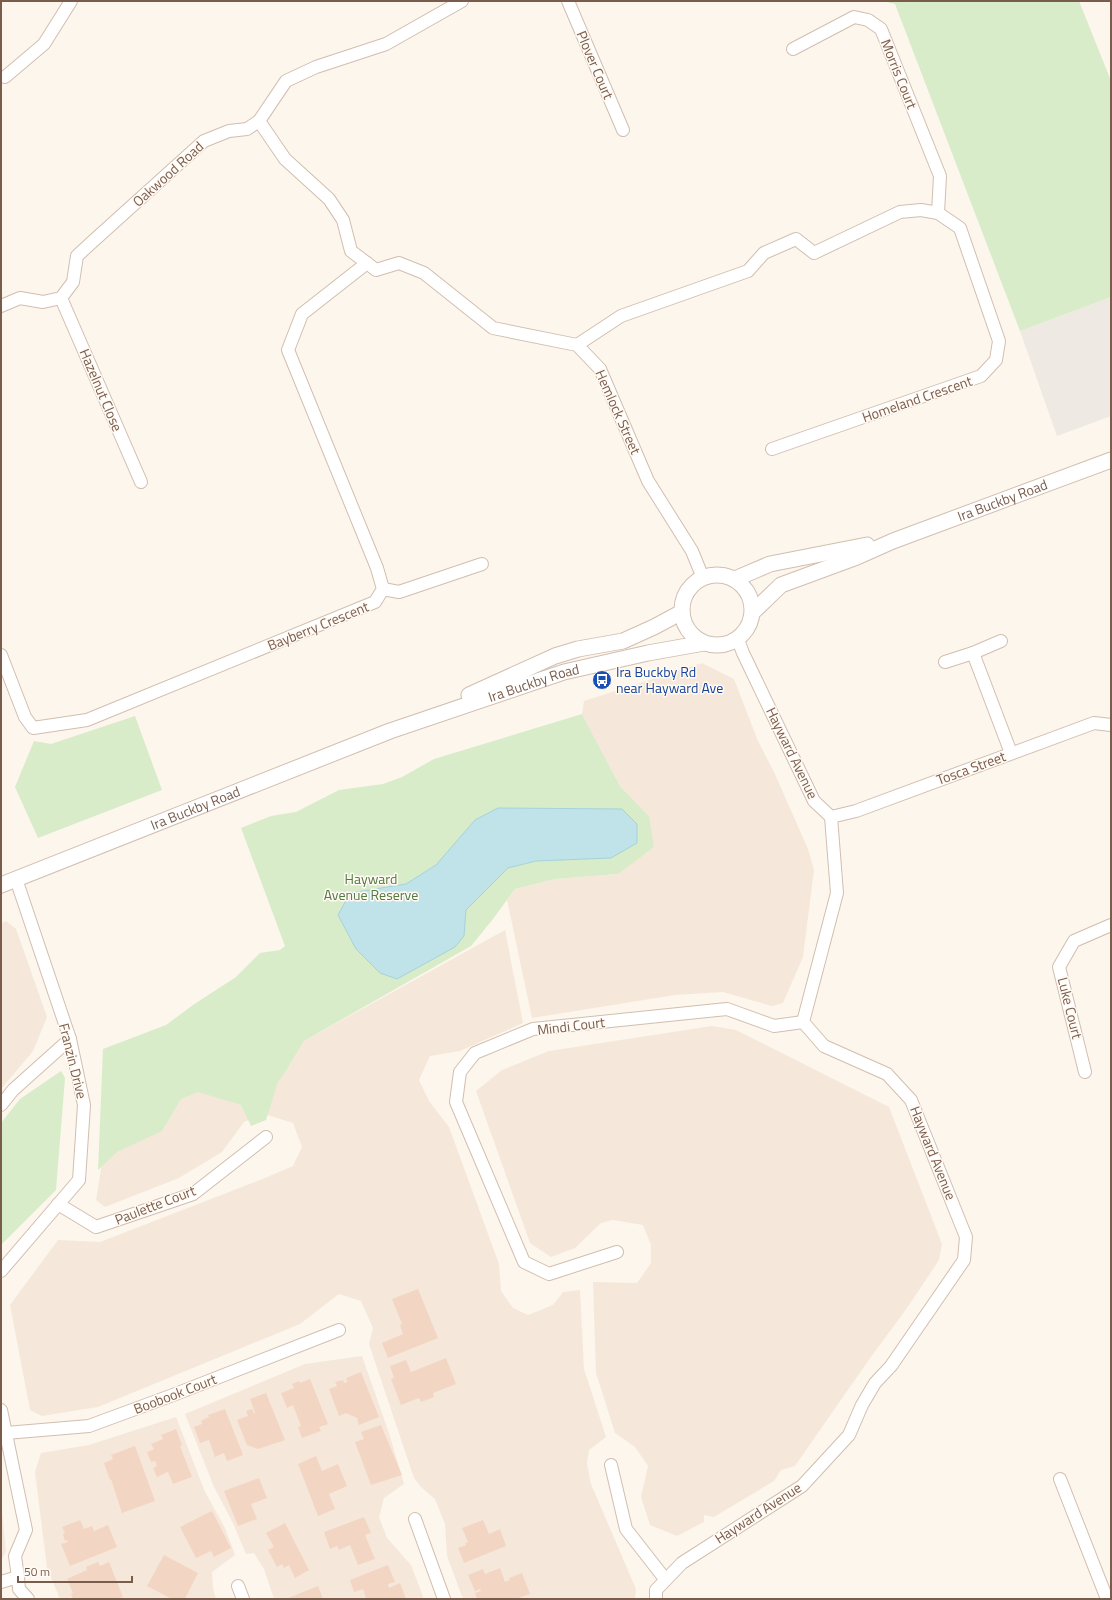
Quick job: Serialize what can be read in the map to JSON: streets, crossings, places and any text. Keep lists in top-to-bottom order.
{
  "streets": {
    "street": [
      "Plover Court",
      "Morris Court",
      "Oakwood Road",
      "Hazelnut Close",
      "Homeland Crescent",
      "Hemlock Street",
      "Ira Buckby Road",
      "Bayberry Crescent",
      "Hayward Avenue",
      "Tosca Street",
      "Luke Court",
      "Mindi Court",
      "Franzin Drive",
      "Paulette Court",
      "Boobook Court"
    ]
  },
  "crossings": [
    ["Morris Court", "Homeland Crescent"],
    ["Oakwood Road", "Hazelnut Close"],
    ["Homeland Crescent", "Hemlock Street"],
    ["Hemlock Street", "Ira Buckby Road"],
    ["Hemlock Street", "Hayward Avenue"],
    ["Ira Buckby Road", "Hayward Avenue"],
    ["Ira Buckby Road", "Franzin Drive"],
    ["Hayward Avenue", "Tosca Street"],
    ["Hayward Avenue", "Mindi Court"],
    ["Franzin Drive", "Paulette Court"]
  ],
  "parks": ["Hayward Avenue Reserve"],
  "places": {
    "bus stop": ["Ira Buckby Rd near Hayward Ave"]
  },
  "scale_bar": "50 m"
}
